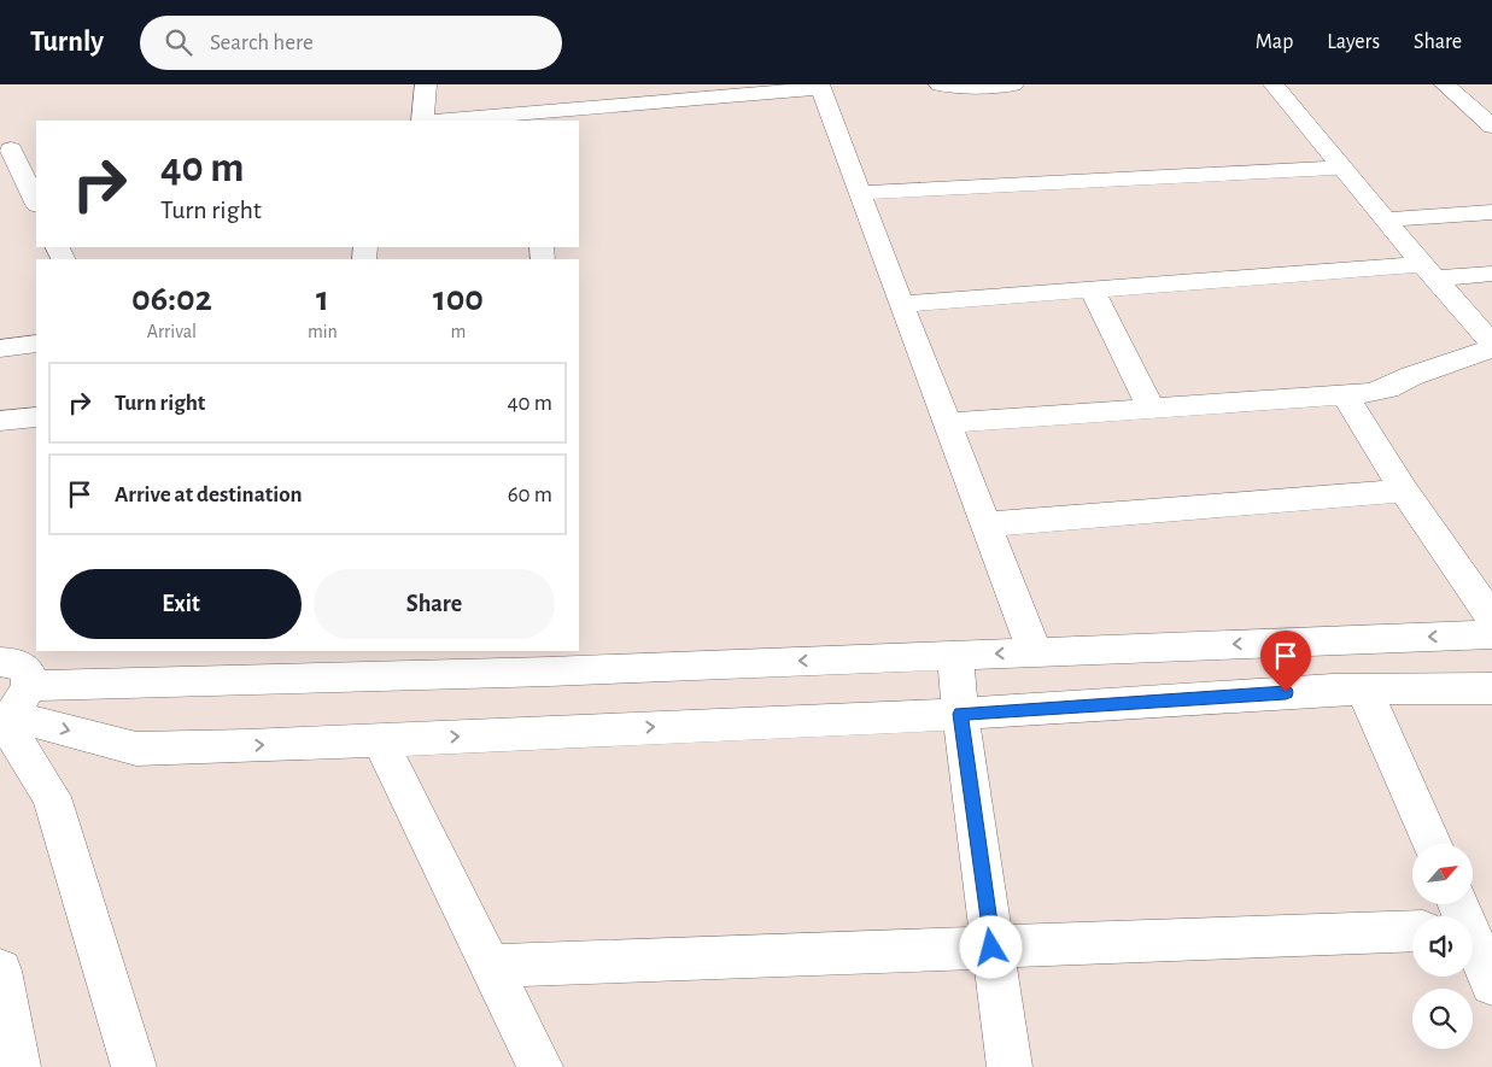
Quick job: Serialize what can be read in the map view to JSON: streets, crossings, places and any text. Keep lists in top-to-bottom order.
{
  "north": "top right",
  "page": {
    "header": "Turnly",
    "search": "Search here",
    "nav": ["Map", "Layers", "Share"],
    "turn": ["40 m", "Turn right"],
    "eta": [
      "06:02",
      "Arrival",
      "1",
      "min",
      "100",
      "m"
    ],
    "list": [
      {
        "name": "Turn right",
        "value": "40 m"
      },
      {
        "name": "Arrive at destination",
        "value": "60 m"
      }
    ],
    "buttons": ["Exit", "Share"]
  }
}
